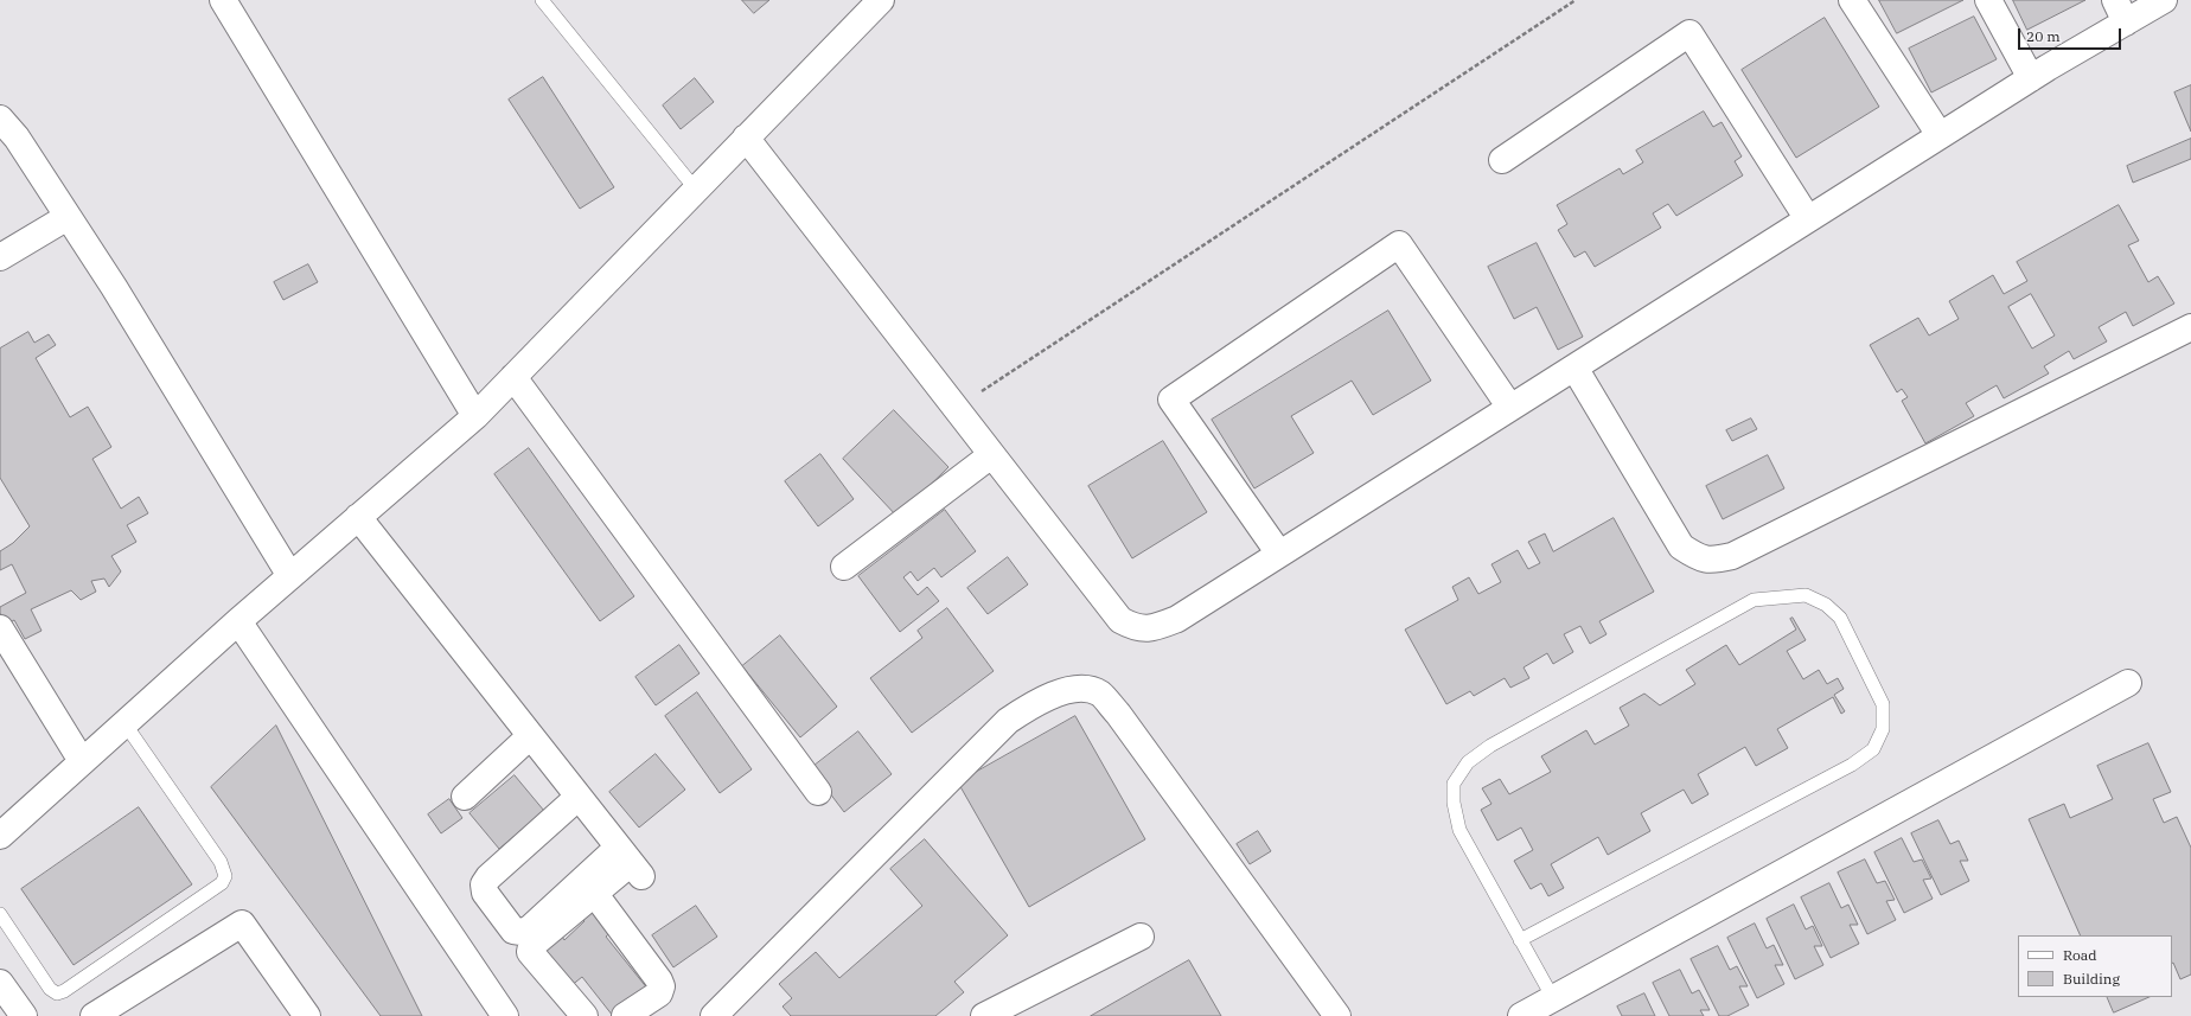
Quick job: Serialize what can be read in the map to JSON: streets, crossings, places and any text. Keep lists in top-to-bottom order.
{
  "legend": ["Road", "Building"],
  "scale_bar": "20 m"
}
